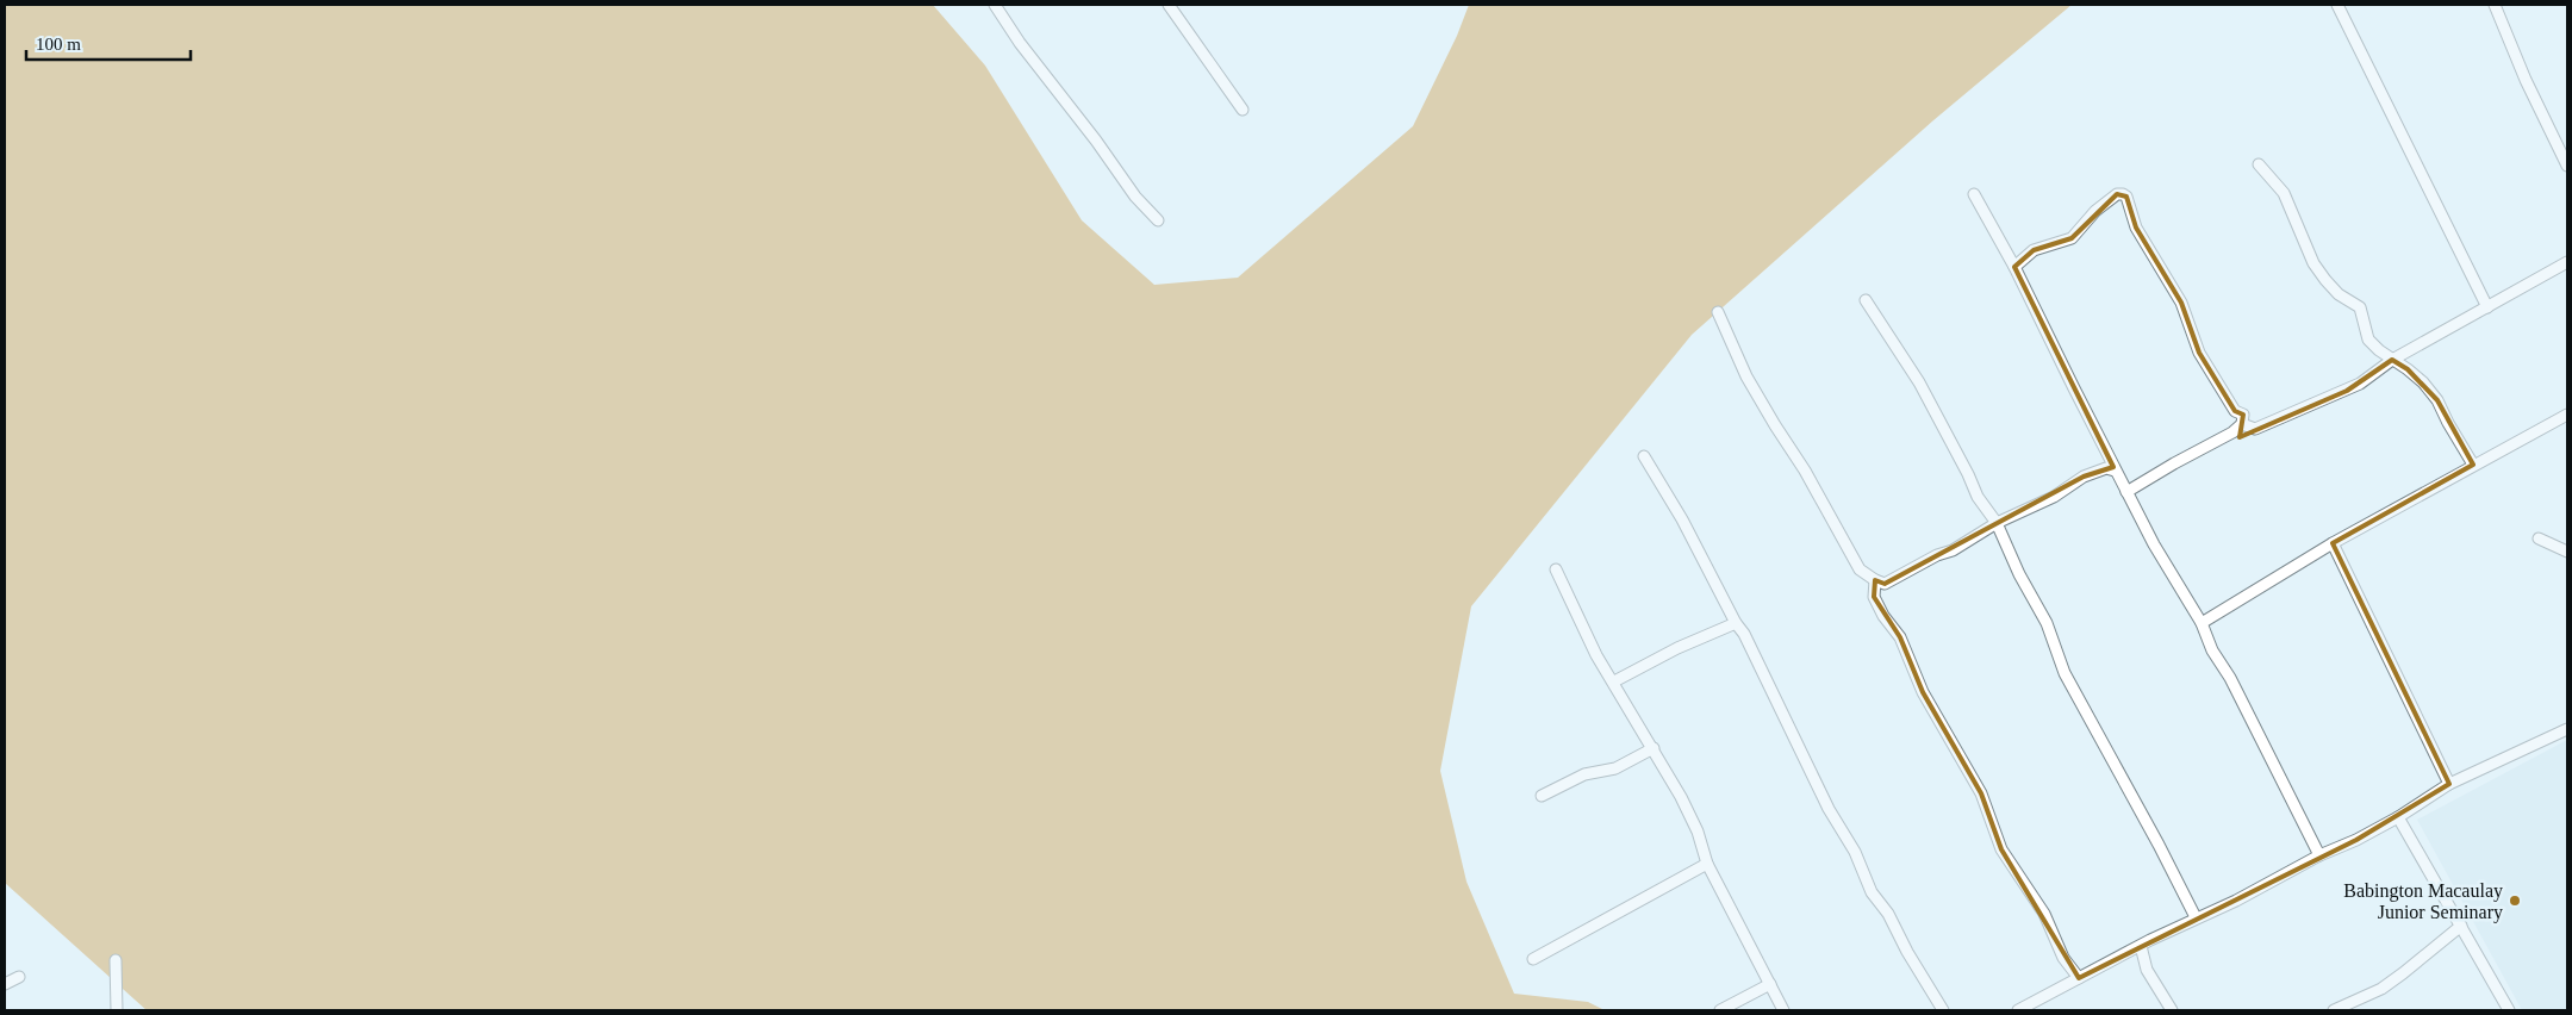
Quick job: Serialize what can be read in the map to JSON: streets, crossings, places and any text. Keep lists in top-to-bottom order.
{
  "places": ["Babington Macaulay Junior Seminary"],
  "scale_bar": "100 m"
}
